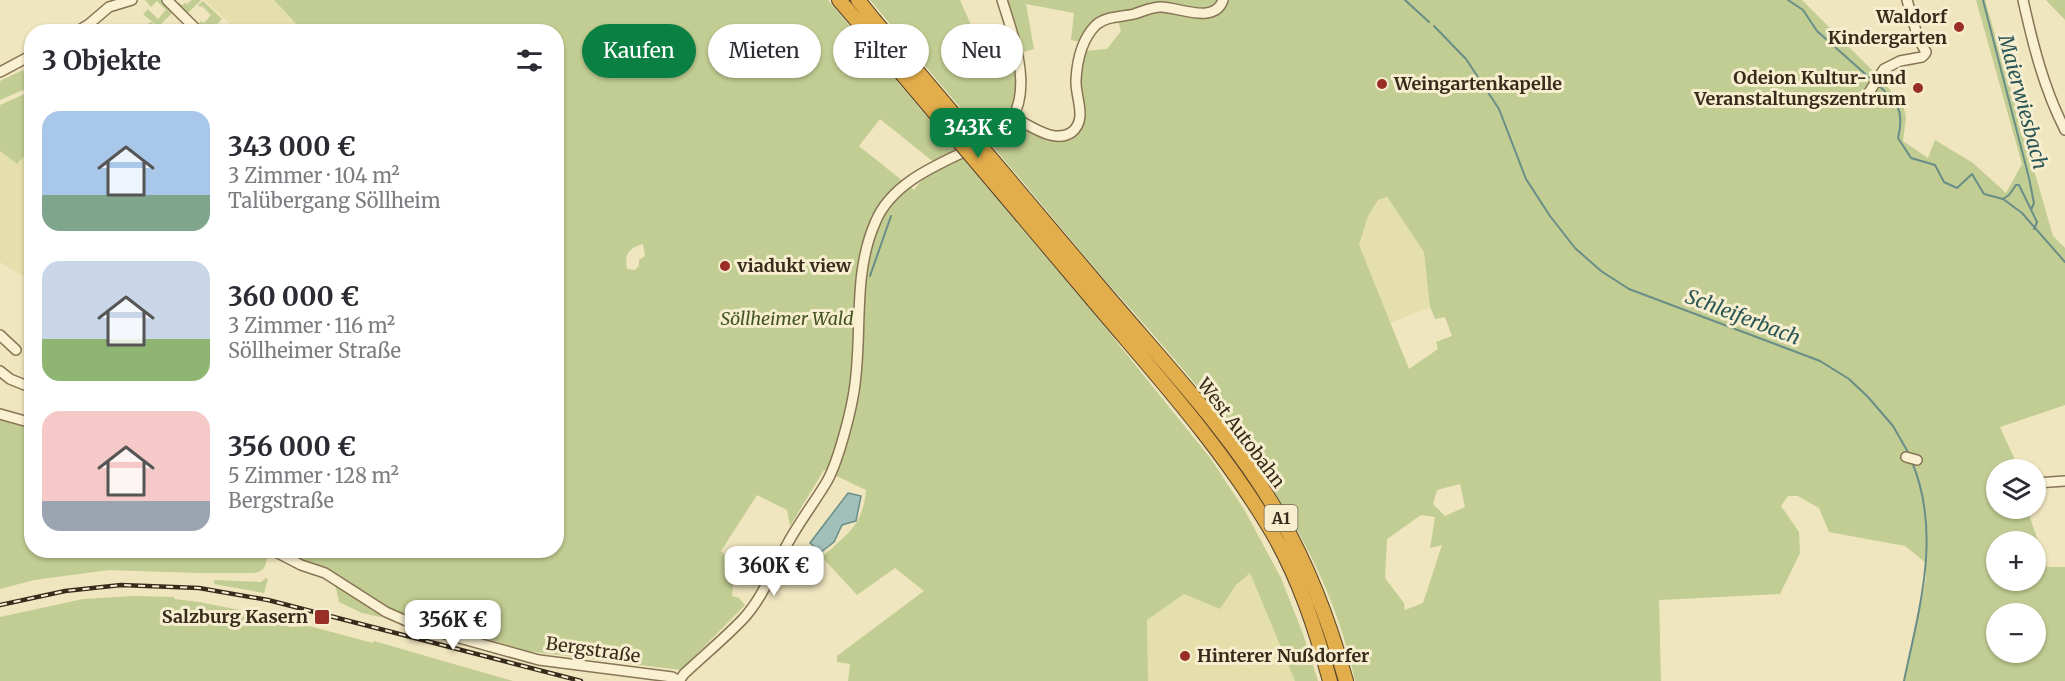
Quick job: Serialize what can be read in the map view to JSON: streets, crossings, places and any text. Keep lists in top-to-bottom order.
{
  "streets": {
    "highway": ["West Autobahn", "A1"],
    "street": ["Bergstraße"]
  },
  "crossings": [
    ["West Autobahn", "A1"]
  ],
  "water": ["Maierwiesbach", "Schleiferbach"],
  "parks": ["Söllheimer Wald"],
  "places": {
    "other": [
      "Waldorf Kindergarten",
      "Weingartenkapelle",
      "Odeion Kultur- und Veranstaltungszentrum",
      "viadukt view",
      "Hinterer Nußdorfer"
    ],
    "transit": ["Salzburg Kasern"]
  },
  "page": {
    "chip": [
      "Kaufen",
      "Mieten",
      "Filter",
      "Neu"
    ],
    "heading": "3 Objekte",
    "list": [
      {
        "name": "343 000 €",
        "note": "3 Zimmer · 104 m² · Talübergang Söllheim"
      },
      {
        "name": "360 000 €",
        "note": "3 Zimmer · 116 m² · Söllheimer Straße"
      },
      {
        "name": "356 000 €",
        "note": "5 Zimmer · 128 m² · Bergstraße"
      }
    ],
    "price": ["343K €", "360K €", "356K €"],
    "map_buttons": ["+", "−"]
  }
}
